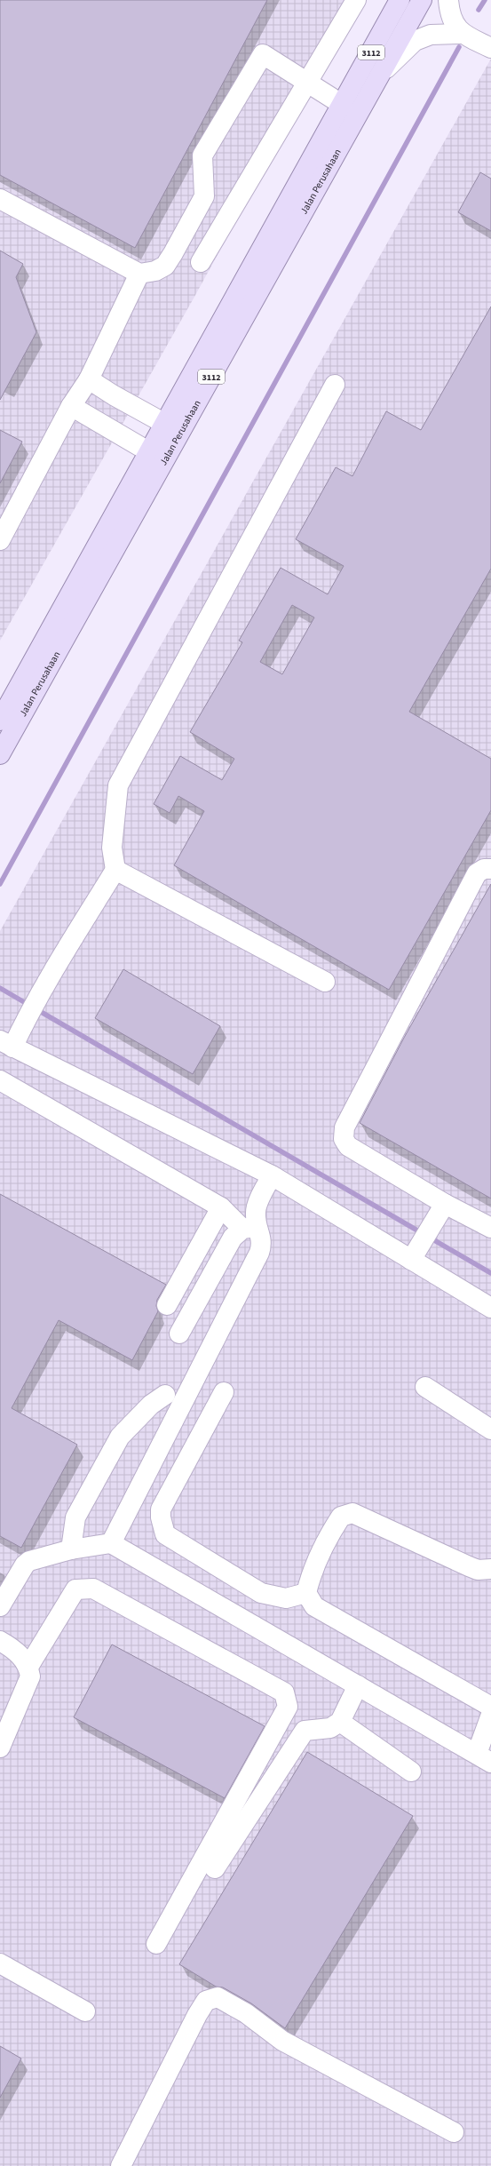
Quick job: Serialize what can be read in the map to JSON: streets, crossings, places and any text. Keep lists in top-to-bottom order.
{
  "streets": {
    "main road": ["3112", "Jalan Perusahaan"]
  }
}
